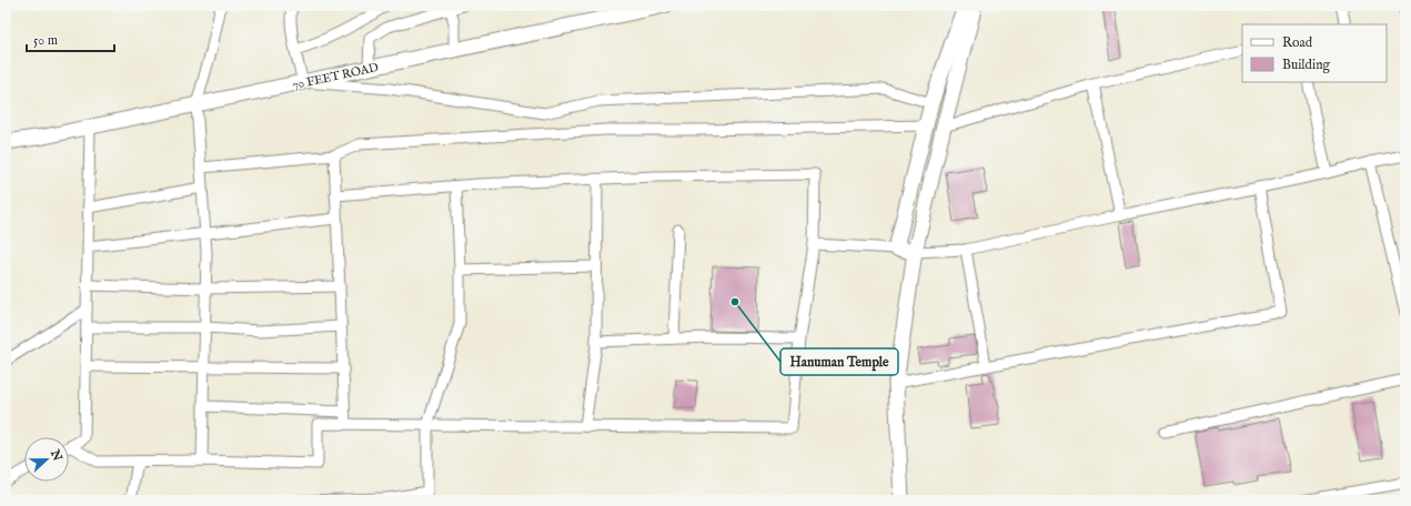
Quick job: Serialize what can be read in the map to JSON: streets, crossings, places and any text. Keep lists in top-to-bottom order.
{
  "streets": {
    "main road": ["70 FEET ROAD"]
  },
  "places": ["Hanuman Temple"],
  "legend": ["Road", "Building"],
  "scale_bar": "50 m",
  "north": "right"
}
